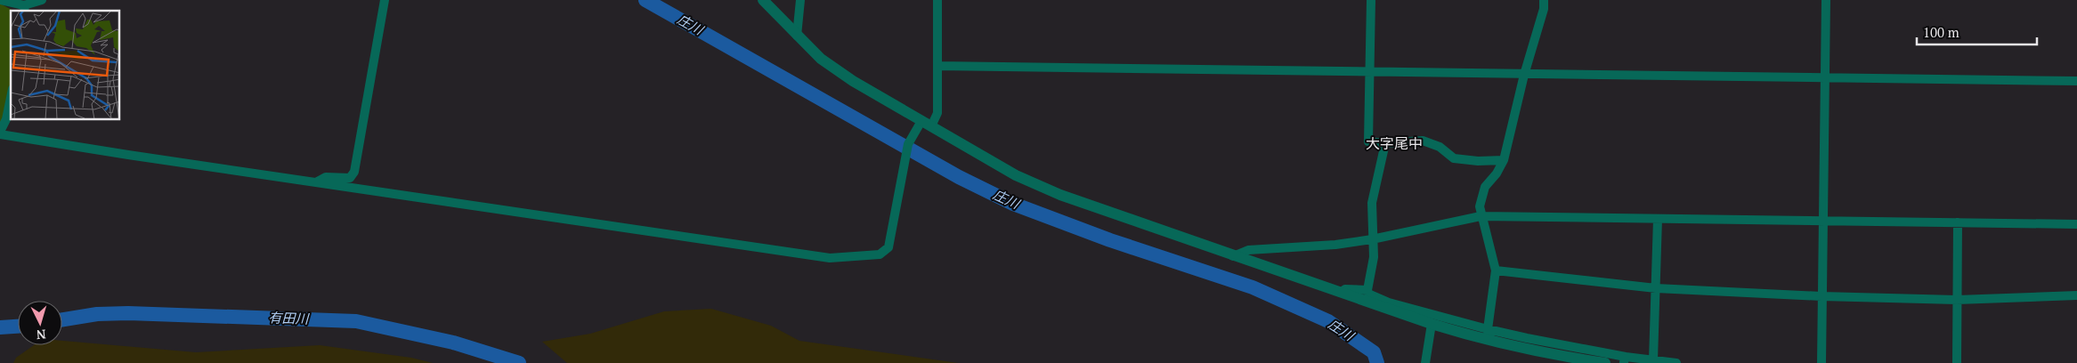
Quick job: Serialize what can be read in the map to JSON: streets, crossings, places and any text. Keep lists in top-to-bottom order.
{
  "districts": ["大字尾中"],
  "water": ["庄川", "有田川"],
  "scale_bar": "100 m",
  "north": "bottom"
}
